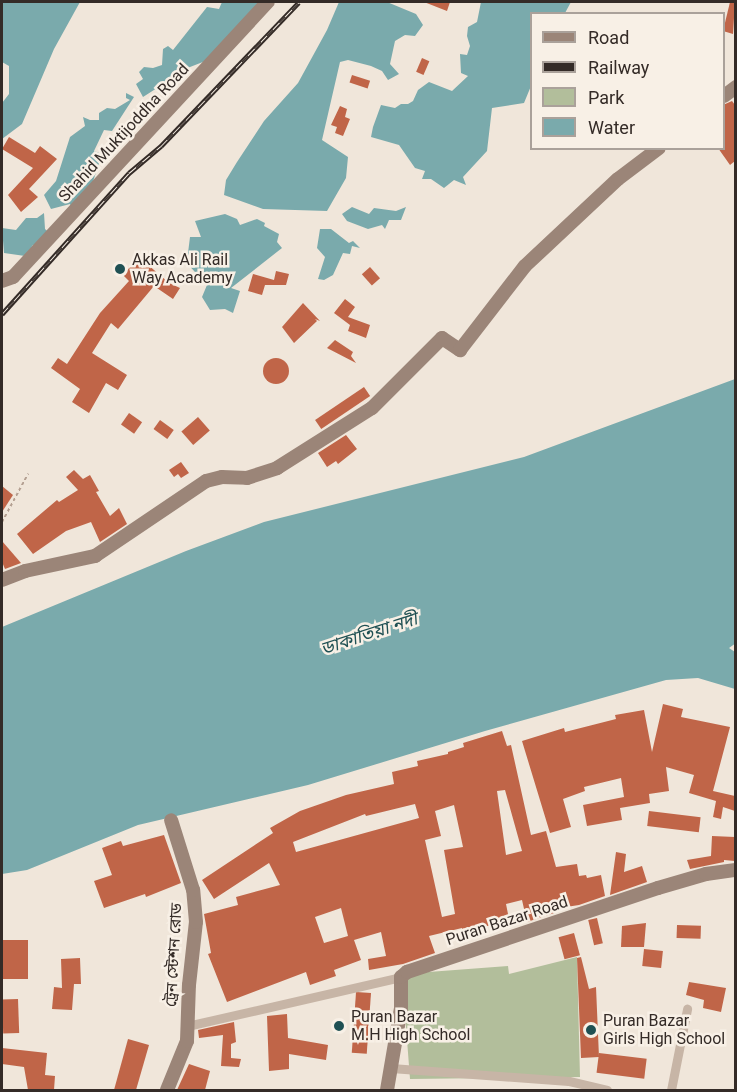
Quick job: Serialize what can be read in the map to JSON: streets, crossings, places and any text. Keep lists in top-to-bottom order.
{
  "streets": {
    "street": ["Shahid Muktijoddha Road", "Puran Bazar Road", "ট্রেন স্টেশন রোড"]
  },
  "water": ["ডাকাতিয়া নদী"],
  "places": ["Akkas Ali Rail Way Academy", "Puran Bazar M.H High School", "Puran Bazar Girls High School"],
  "legend": [
    "Road",
    "Railway",
    "Park",
    "Water"
  ]
}
